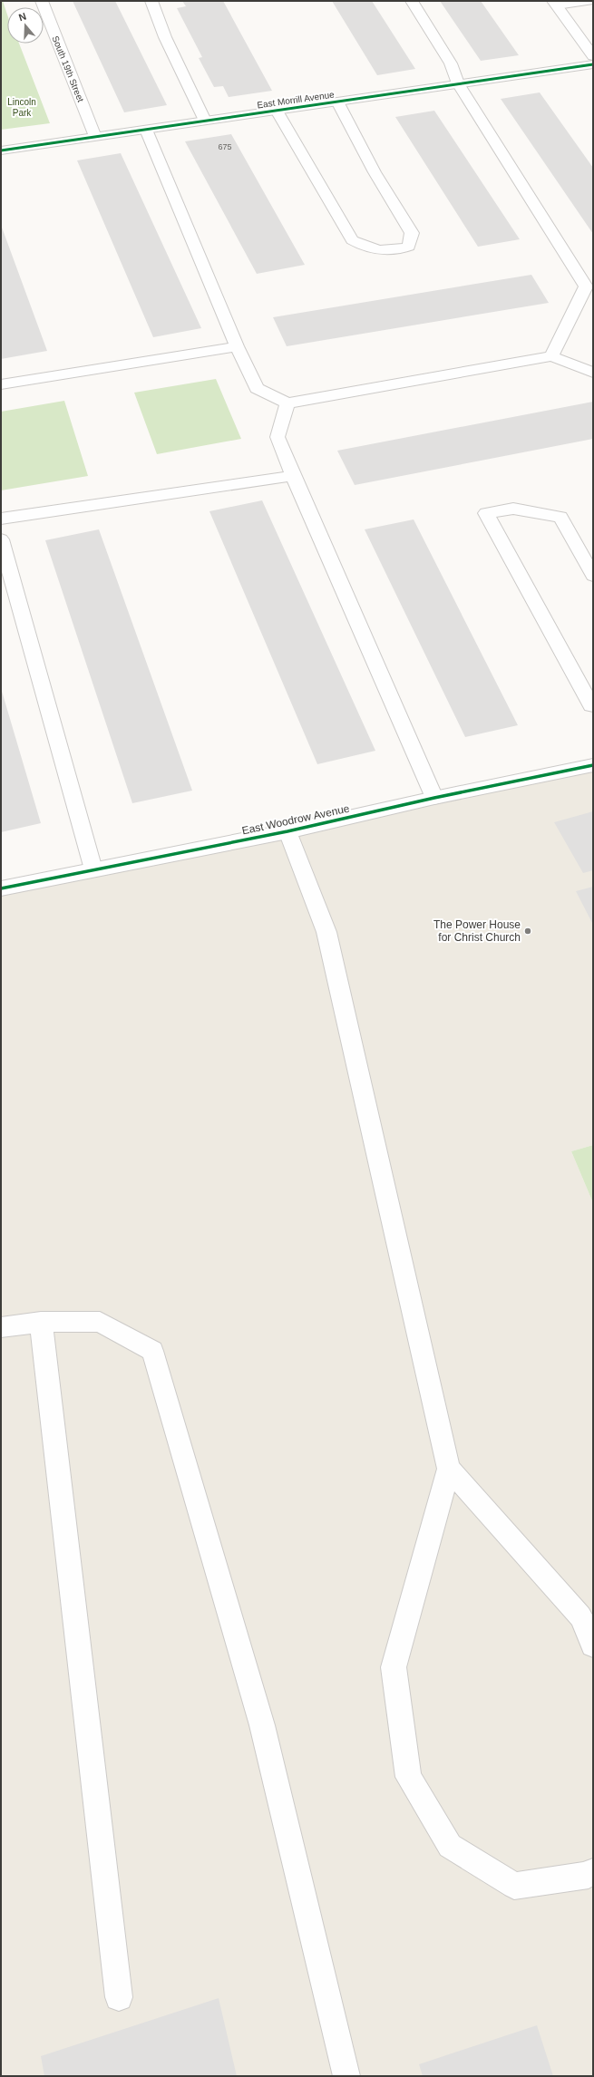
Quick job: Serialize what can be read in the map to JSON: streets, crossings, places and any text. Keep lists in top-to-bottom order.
{
  "streets": {
    "street": ["South 19th Street", "East Morrill Avenue", "East Woodrow Avenue"]
  },
  "crossings": [
    ["South 19th Street", "East Morrill Avenue"]
  ],
  "parks": ["Lincoln Park"],
  "places": ["The Power House for Christ Church"],
  "house_numbers": ["675"],
  "north": "top"
}
